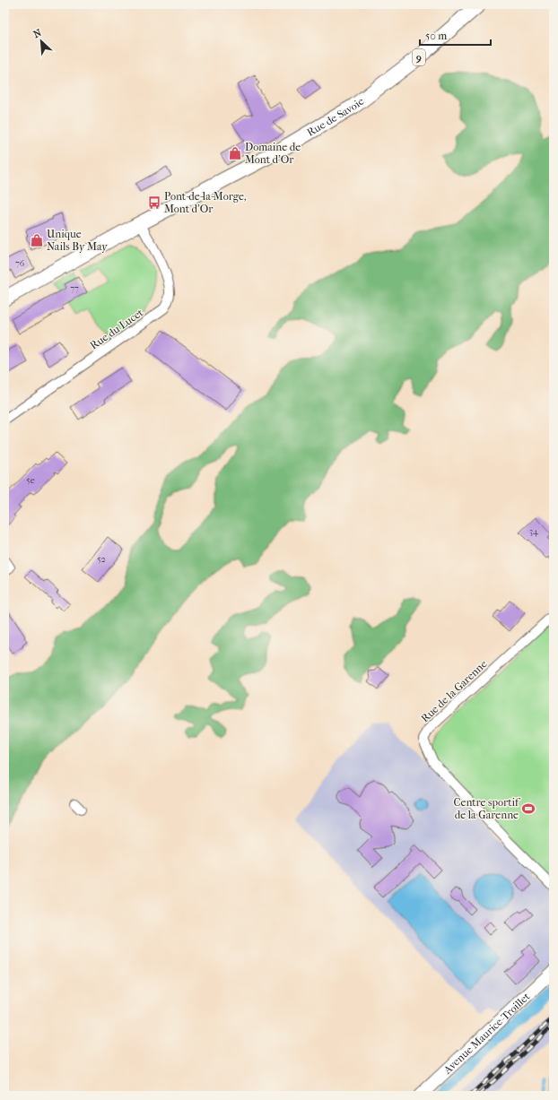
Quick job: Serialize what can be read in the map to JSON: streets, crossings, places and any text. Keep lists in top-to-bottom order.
{
  "streets": {
    "main road": ["9", "Rue de Savoie"],
    "street": ["Rue du Lucet", "Rue de la Garenne", "Avenue Maurice-Troillet"]
  },
  "crossings": [
    ["Rue de Savoie", "Rue du Lucet"]
  ],
  "places": {
    "shop": ["Domaine de Mont d'Or", "Unique Nails By May"],
    "bus stop": ["Pont-de-la-Morge, Mont d'Or"],
    "sports": ["Centre sportif de la Garenne"]
  },
  "house_numbers": [
    "76",
    "77",
    "5e",
    "34",
    "52"
  ],
  "scale_bar": "50 m",
  "north": "top left"
}
